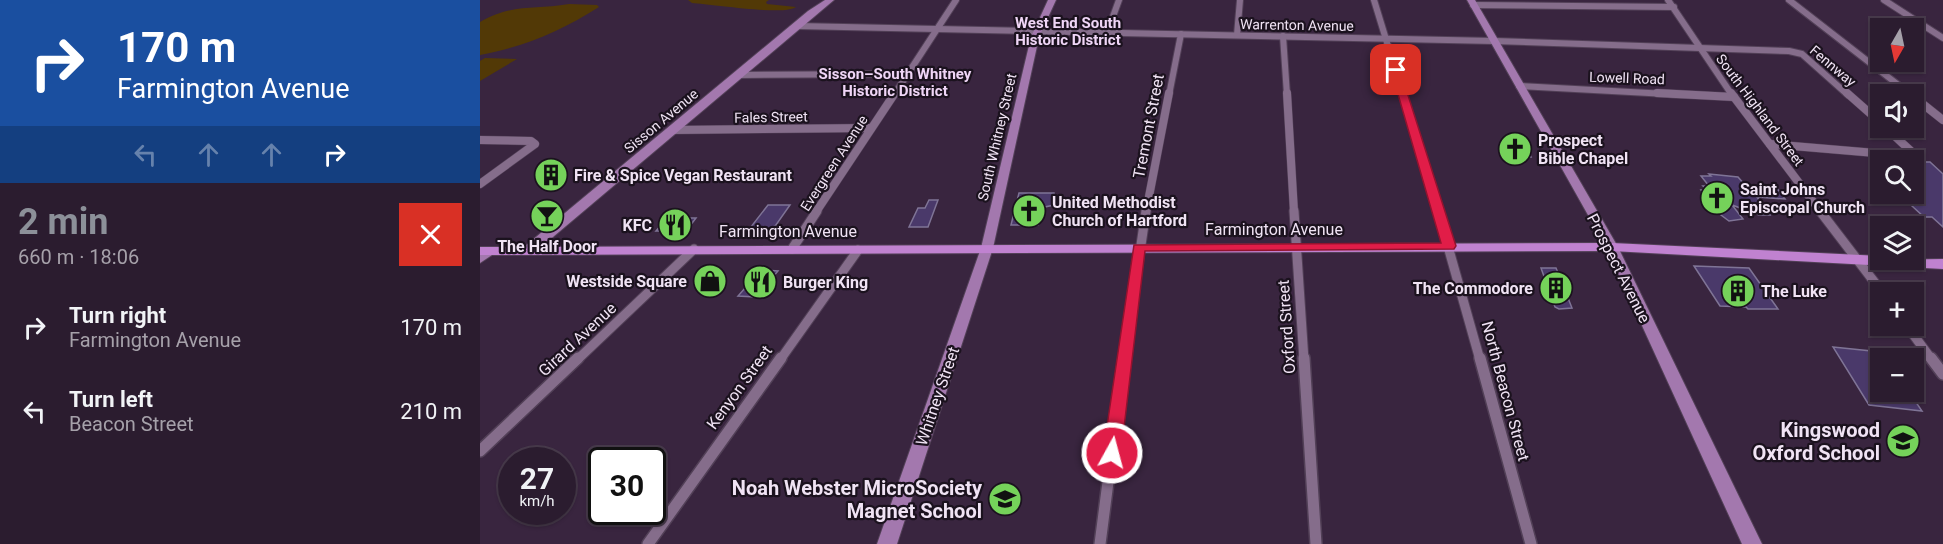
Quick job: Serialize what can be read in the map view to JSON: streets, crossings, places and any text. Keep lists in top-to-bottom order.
{
  "streets": {
    "main road": [
      "Sisson Avenue",
      "South Whitney Street",
      "Farmington Avenue",
      "Prospect Avenue",
      "Whitney Street"
    ],
    "street": [
      "Warrenton Avenue",
      "Fennway",
      "Lowell Road",
      "South Highland Street",
      "Fales Street",
      "Tremont Street",
      "Evergreen Avenue",
      "Oxford Street",
      "Girard Avenue",
      "Kenyon Street",
      "North Beacon Street"
    ]
  },
  "crossings": [
    ["Warrenton Avenue", "Fennway"],
    ["Warrenton Avenue", "South Highland Street"],
    ["Warrenton Avenue", "Sisson Avenue"],
    ["Warrenton Avenue", "Tremont Street"],
    ["Warrenton Avenue", "South Whitney Street"],
    ["Warrenton Avenue", "Evergreen Avenue"],
    ["Warrenton Avenue", "Prospect Avenue"],
    ["Warrenton Avenue", "Oxford Street"],
    ["Warrenton Avenue", "North Beacon Street"],
    ["Lowell Road", "South Highland Street"],
    ["Lowell Road", "Prospect Avenue"],
    ["South Highland Street", "Farmington Avenue"],
    ["Fales Street", "Sisson Avenue"],
    ["Fales Street", "Evergreen Avenue"],
    ["Sisson Avenue", "Farmington Avenue"],
    ["Tremont Street", "Farmington Avenue"],
    ["South Whitney Street", "Farmington Avenue"],
    ["South Whitney Street", "Whitney Street"],
    ["Evergreen Avenue", "Farmington Avenue"],
    ["Farmington Avenue", "Prospect Avenue"],
    ["Farmington Avenue", "Oxford Street"],
    ["Farmington Avenue", "Girard Avenue"],
    ["Farmington Avenue", "Kenyon Street"],
    ["Farmington Avenue", "North Beacon Street"],
    ["Farmington Avenue", "Whitney Street"]
  ],
  "districts": ["West End South Historic District", "Sisson–South Whitney Historic District"],
  "places": {
    "church": ["Prospect Bible Chapel", "Saint Johns Episcopal Church", "United Methodist Church of Hartford"],
    "building": ["Fire & Spice Vegan Restaurant", "The Commodore", "The Luke"],
    "bar": ["The Half Door"],
    "restaurant": ["KFC", "Burger King"],
    "shop": ["Westside Square"],
    "school or university": ["Kingswood Oxford School", "Noah Webster MicroSociety Magnet School"]
  },
  "north": "bottom",
  "page": {
    "turn": ["170 m", "Farmington Avenue"],
    "map_buttons": ["+", "−"],
    "heading": ["2 min", "660 m · 18:06"],
    "list": [
      {
        "name": "Turn right",
        "note": "Farmington Avenue",
        "value": "170 m"
      },
      {
        "name": "Turn left",
        "note": "Beacon Street",
        "value": "210 m"
      }
    ],
    "speed": "27 km/h",
    "limit": "30"
  }
}
